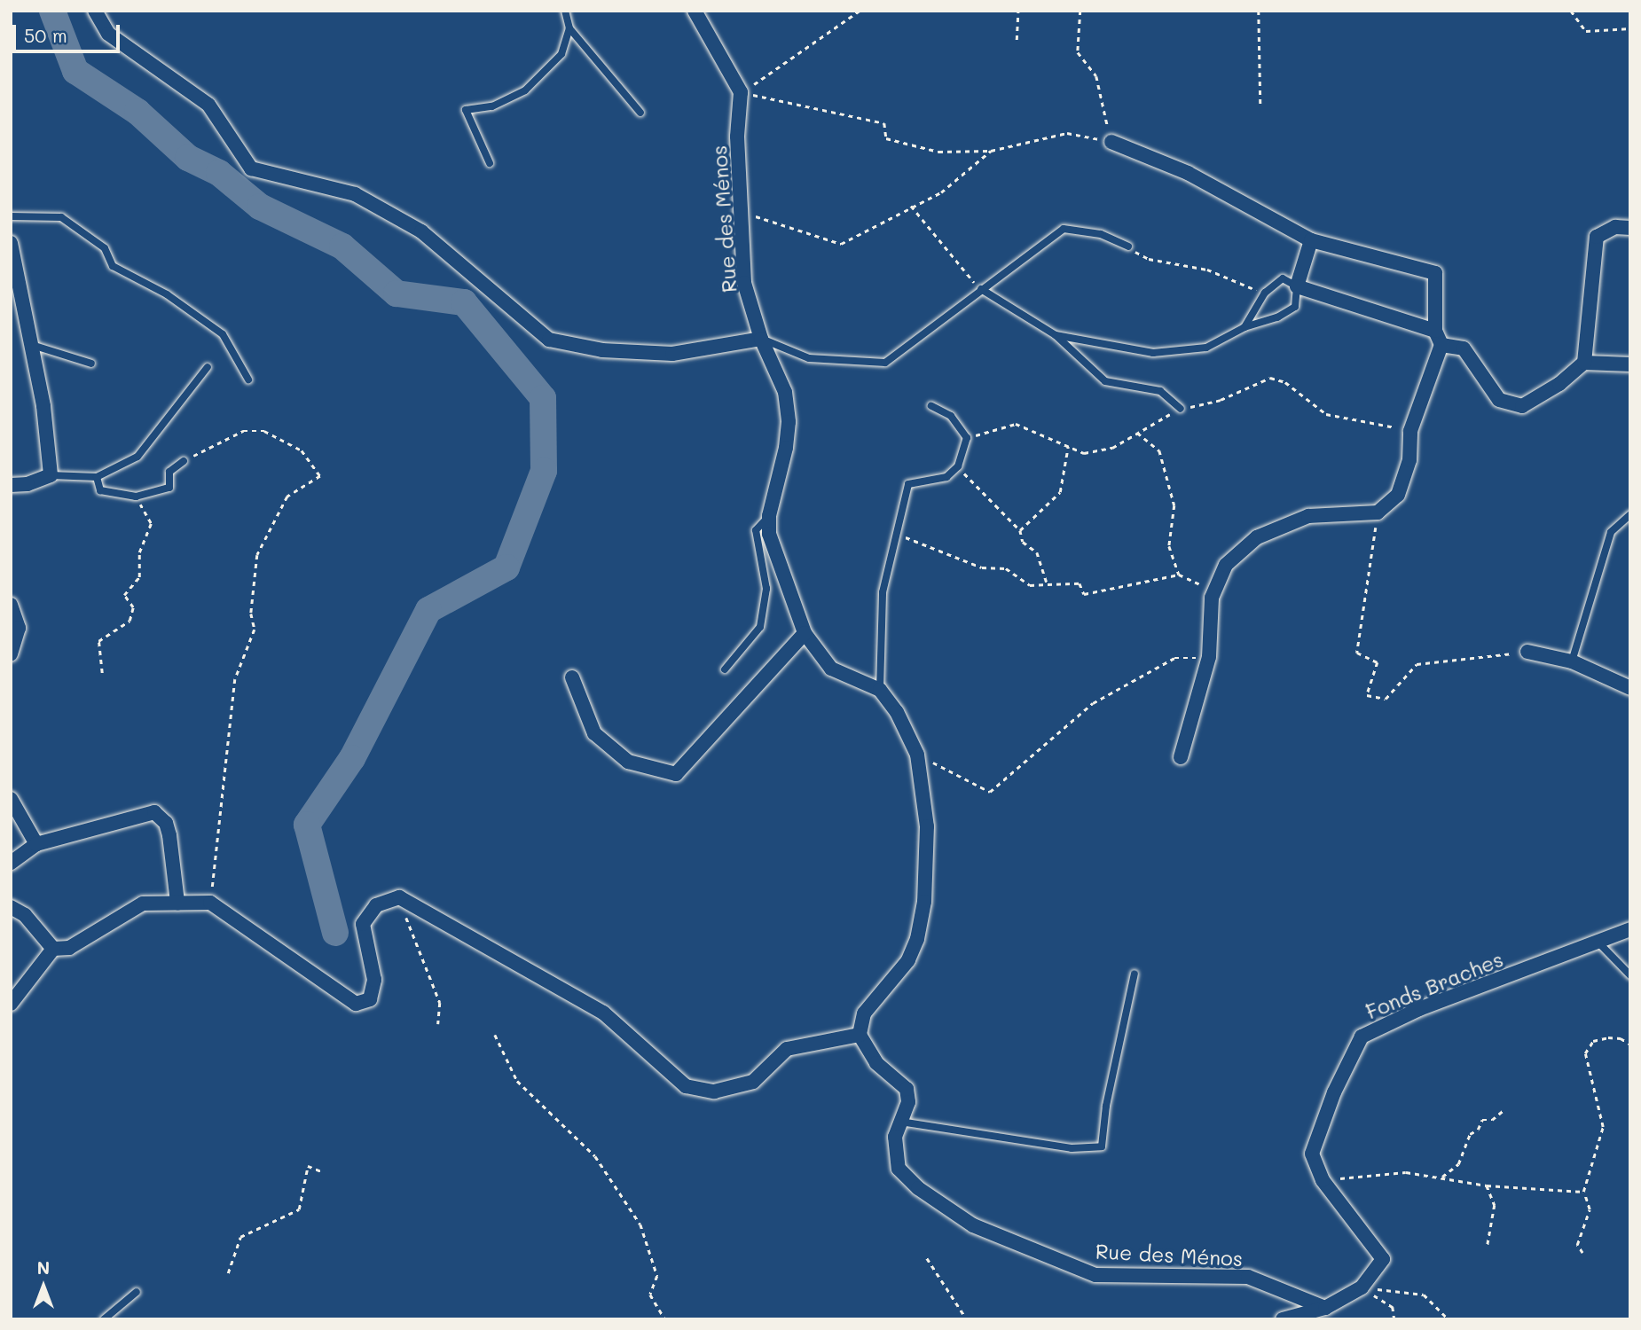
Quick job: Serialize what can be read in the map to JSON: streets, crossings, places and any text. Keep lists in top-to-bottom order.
{
  "streets": {
    "street": ["Rue des Ménos", "Fonds Braches"]
  },
  "crossings": [
    ["Rue des Ménos", "Fonds Braches"]
  ],
  "scale_bar": "50 m",
  "north": "top"
}
